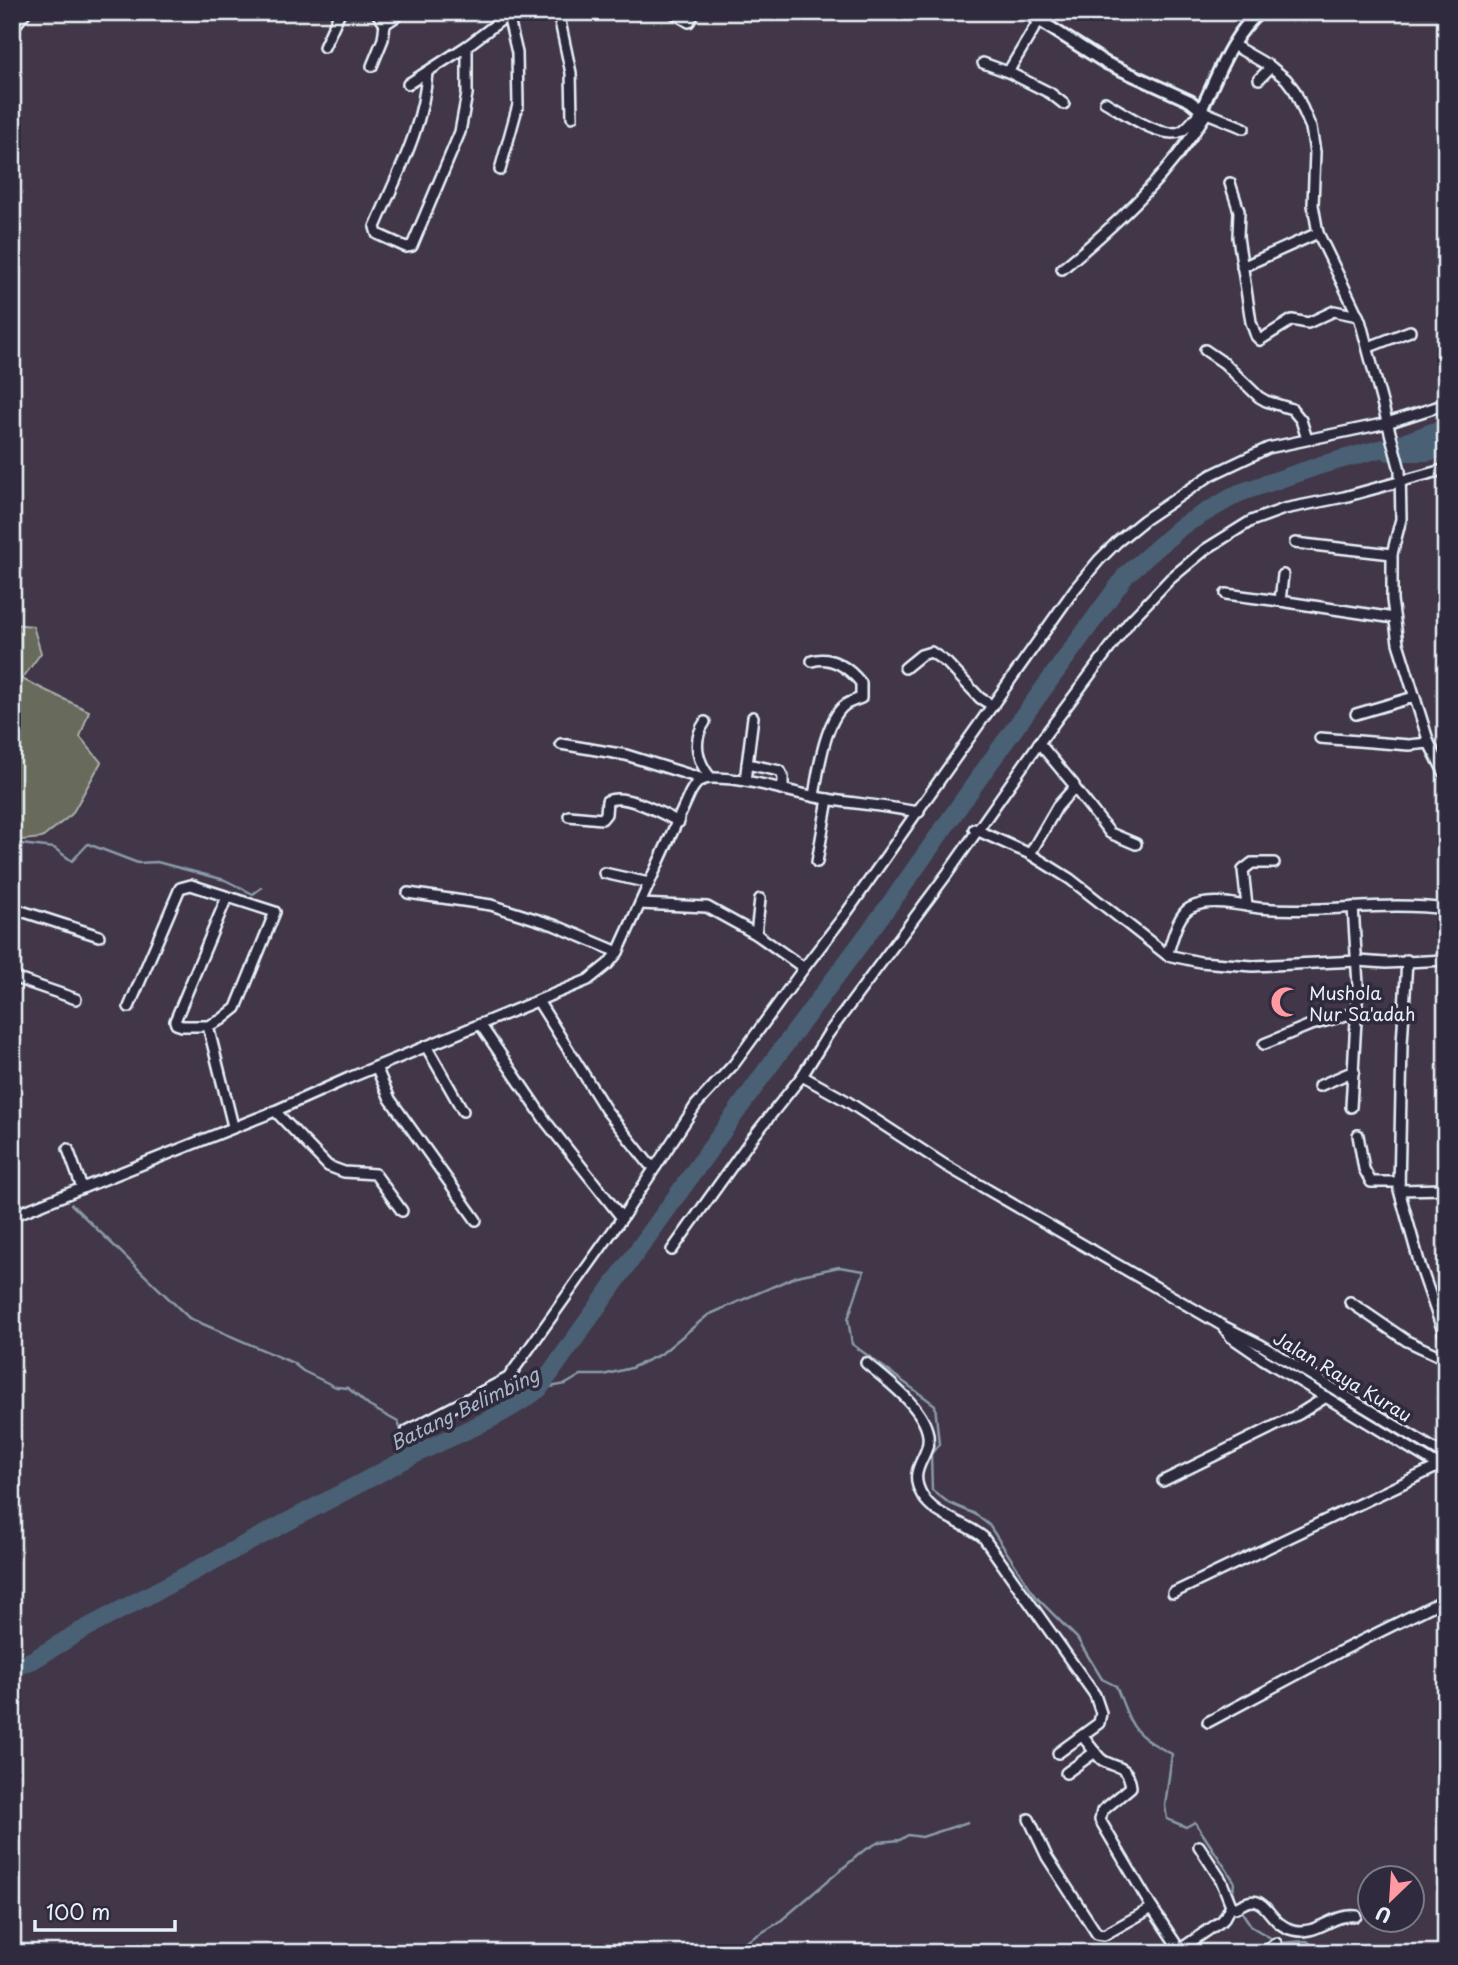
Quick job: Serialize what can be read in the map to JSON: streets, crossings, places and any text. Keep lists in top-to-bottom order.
{
  "streets": {
    "street": ["Jalan Raya Kurau"]
  },
  "water": ["Batang Belimbing"],
  "places": {
    "mosque": ["Mushola Nur Sa'adah"]
  },
  "scale_bar": "100 m",
  "north": "bottom left"
}
